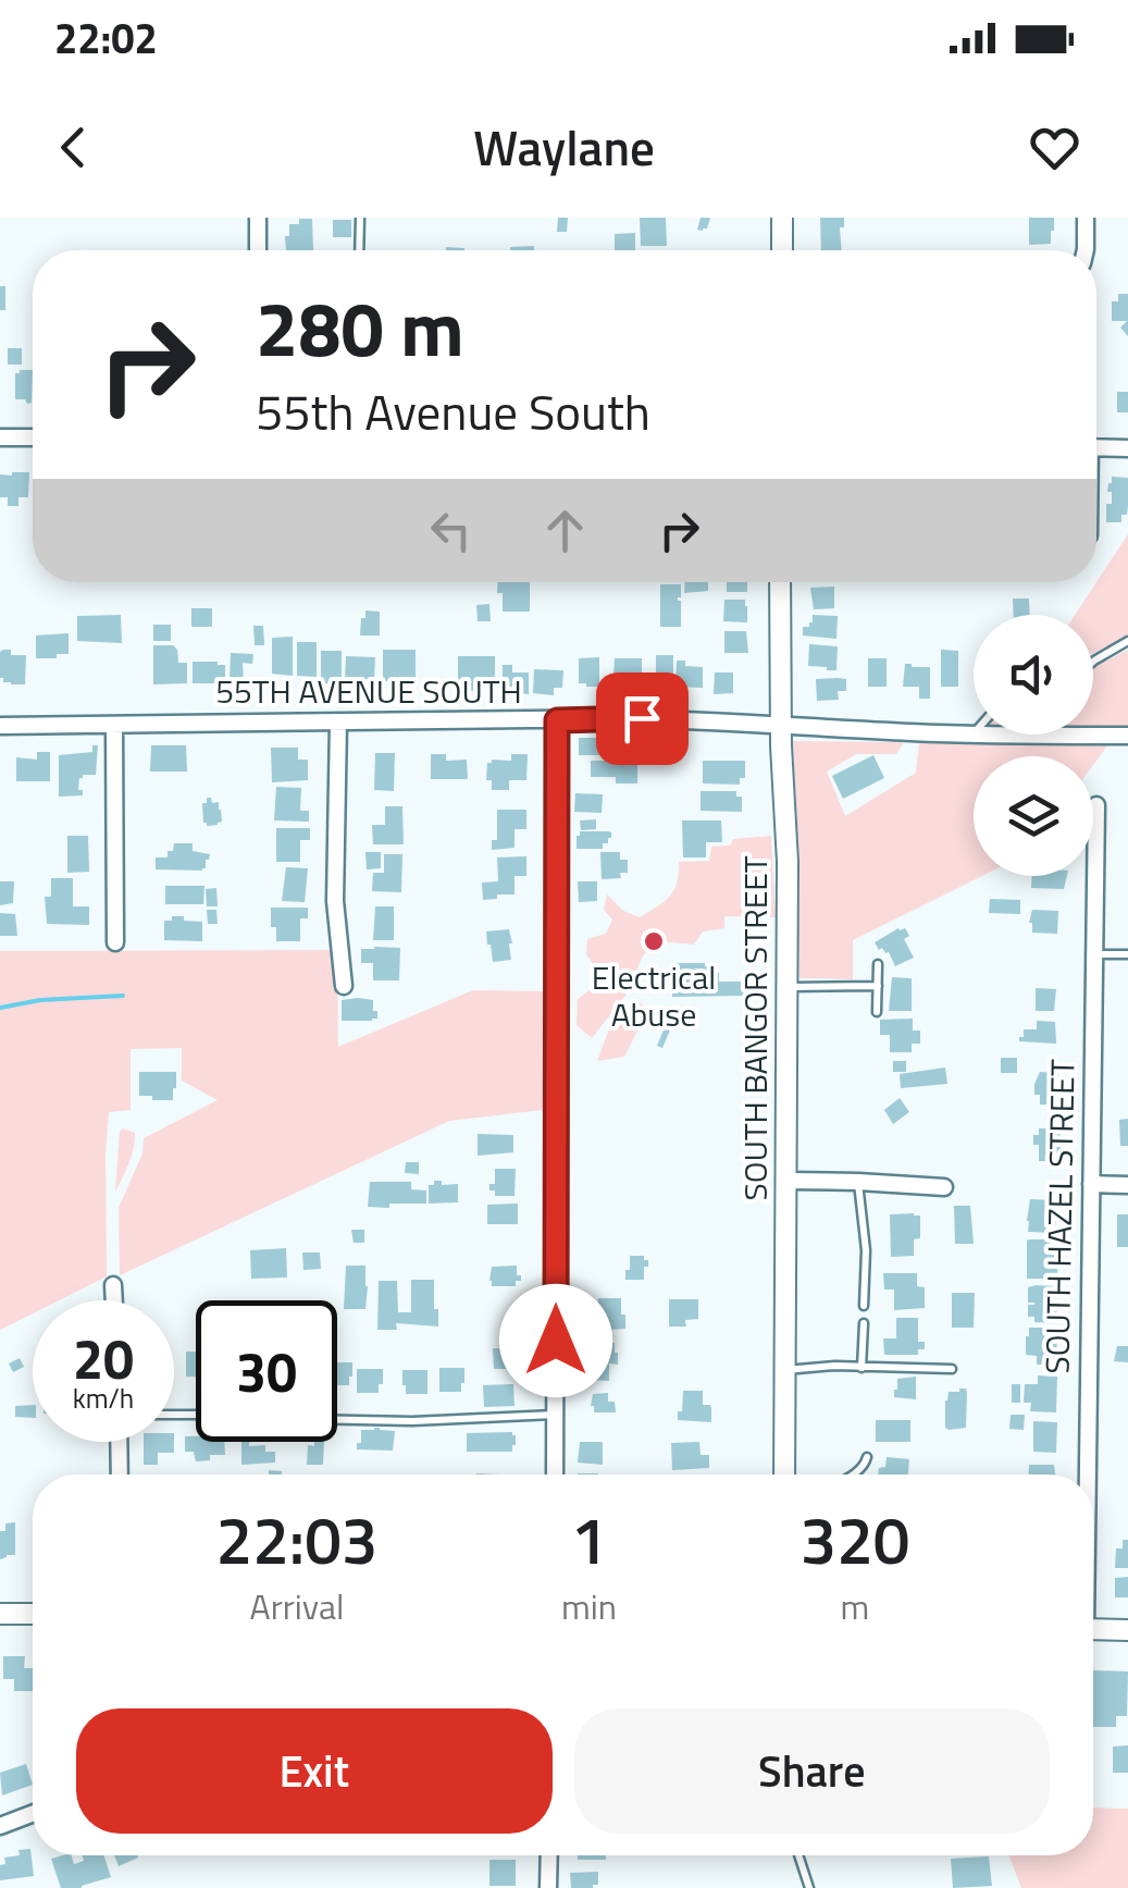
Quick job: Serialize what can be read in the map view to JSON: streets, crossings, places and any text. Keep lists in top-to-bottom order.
{
  "streets": {
    "street": ["55TH AVENUE SOUTH", "SOUTH BANGOR STREET", "SOUTH HAZEL STREET"]
  },
  "crossings": [
    ["55TH AVENUE SOUTH", "SOUTH BANGOR STREET"]
  ],
  "places": ["Electrical Abuse"],
  "page": {
    "status": "22:02",
    "header": "Waylane",
    "turn": ["280 m", "55th Avenue South"],
    "speed": "20 km/h",
    "limit": "30",
    "eta": [
      "22:03",
      "Arrival",
      "1",
      "min",
      "320",
      "m"
    ],
    "buttons": ["Exit", "Share"]
  }
}
